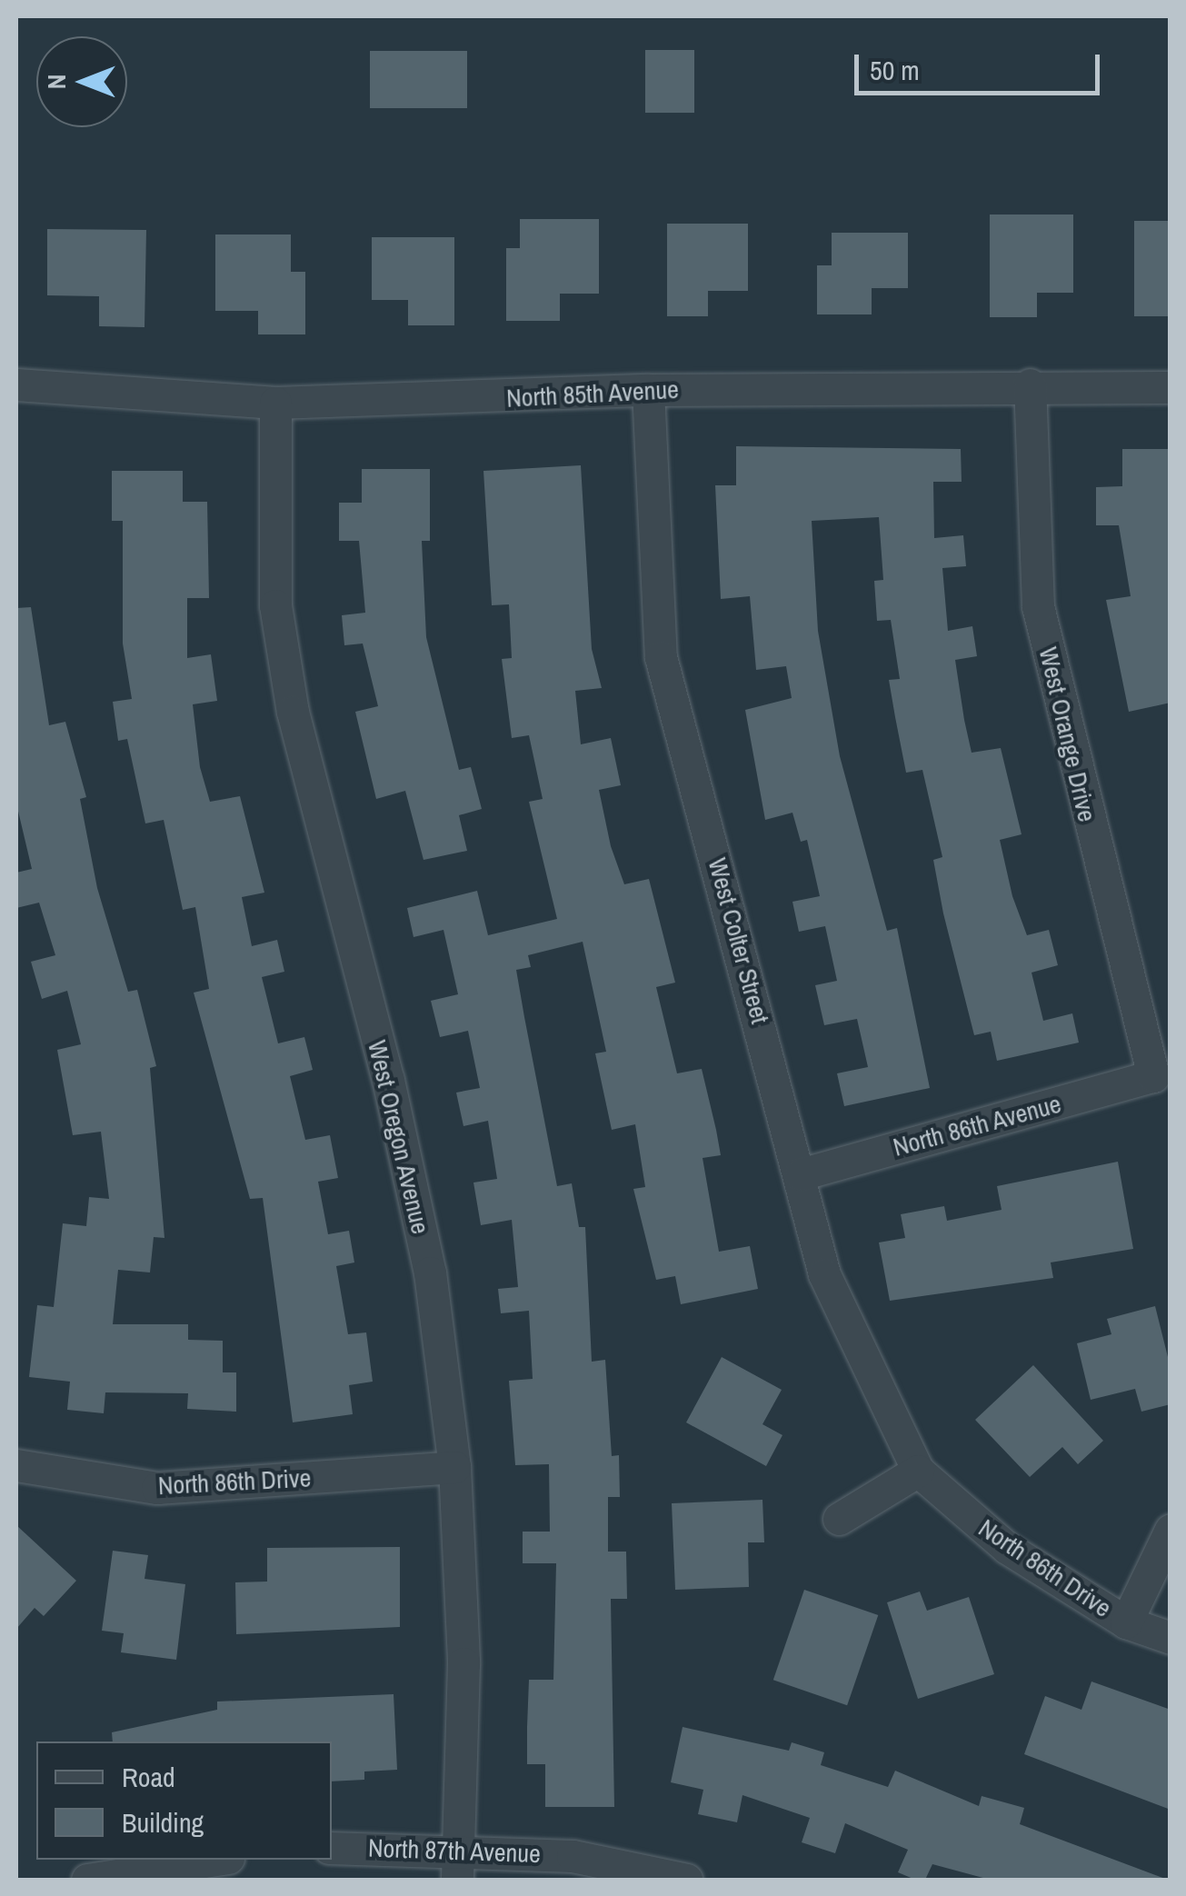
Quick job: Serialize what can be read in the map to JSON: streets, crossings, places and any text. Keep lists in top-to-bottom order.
{
  "streets": {
    "street": [
      "North 85th Avenue",
      "West Orange Drive",
      "West Colter Street",
      "North 86th Avenue",
      "West Oregon Avenue",
      "North 86th Drive",
      "North 87th Avenue"
    ]
  },
  "crossings": [
    ["North 85th Avenue", "West Orange Drive"],
    ["North 85th Avenue", "West Colter Street"],
    ["North 85th Avenue", "West Oregon Avenue"],
    ["West Orange Drive", "North 86th Avenue"],
    ["West Colter Street", "North 86th Avenue"],
    ["West Colter Street", "North 86th Drive"],
    ["West Oregon Avenue", "North 86th Drive"],
    ["West Oregon Avenue", "North 87th Avenue"]
  ],
  "legend": ["Road", "Building"],
  "scale_bar": "50 m",
  "north": "left"
}
